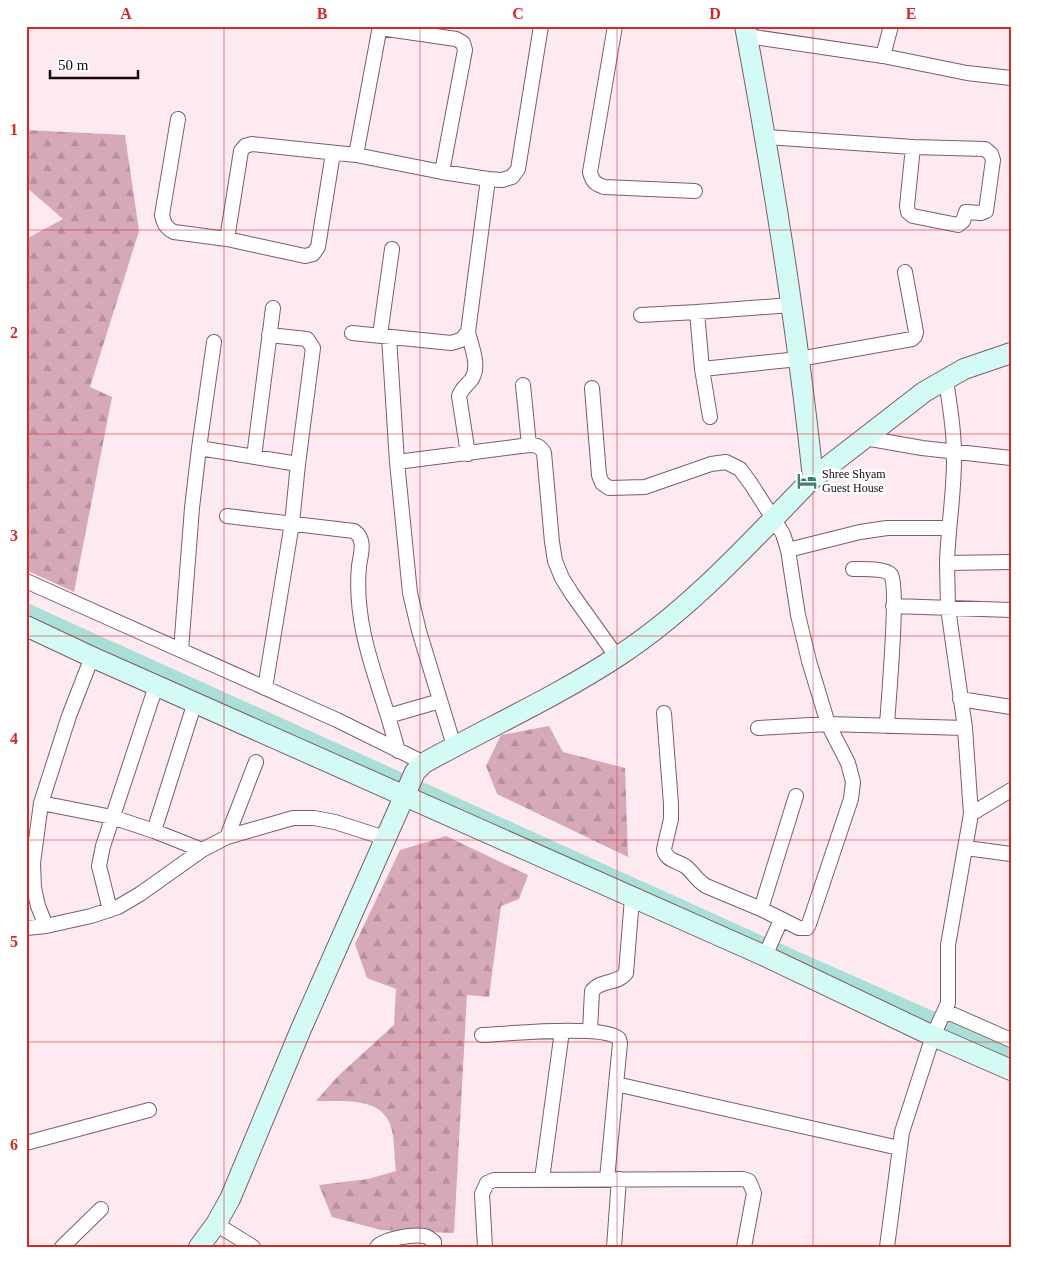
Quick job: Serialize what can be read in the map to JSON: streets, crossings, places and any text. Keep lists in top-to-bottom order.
{
  "places": {
    "hotel": ["Shree Shyam Guest House"]
  },
  "scale_bar": "50 m",
  "grid": {
    "columns": [
      "A",
      "B",
      "C",
      "D",
      "E"
    ],
    "rows": [
      "1",
      "2",
      "3",
      "4",
      "5",
      "6"
    ]
  }
}
